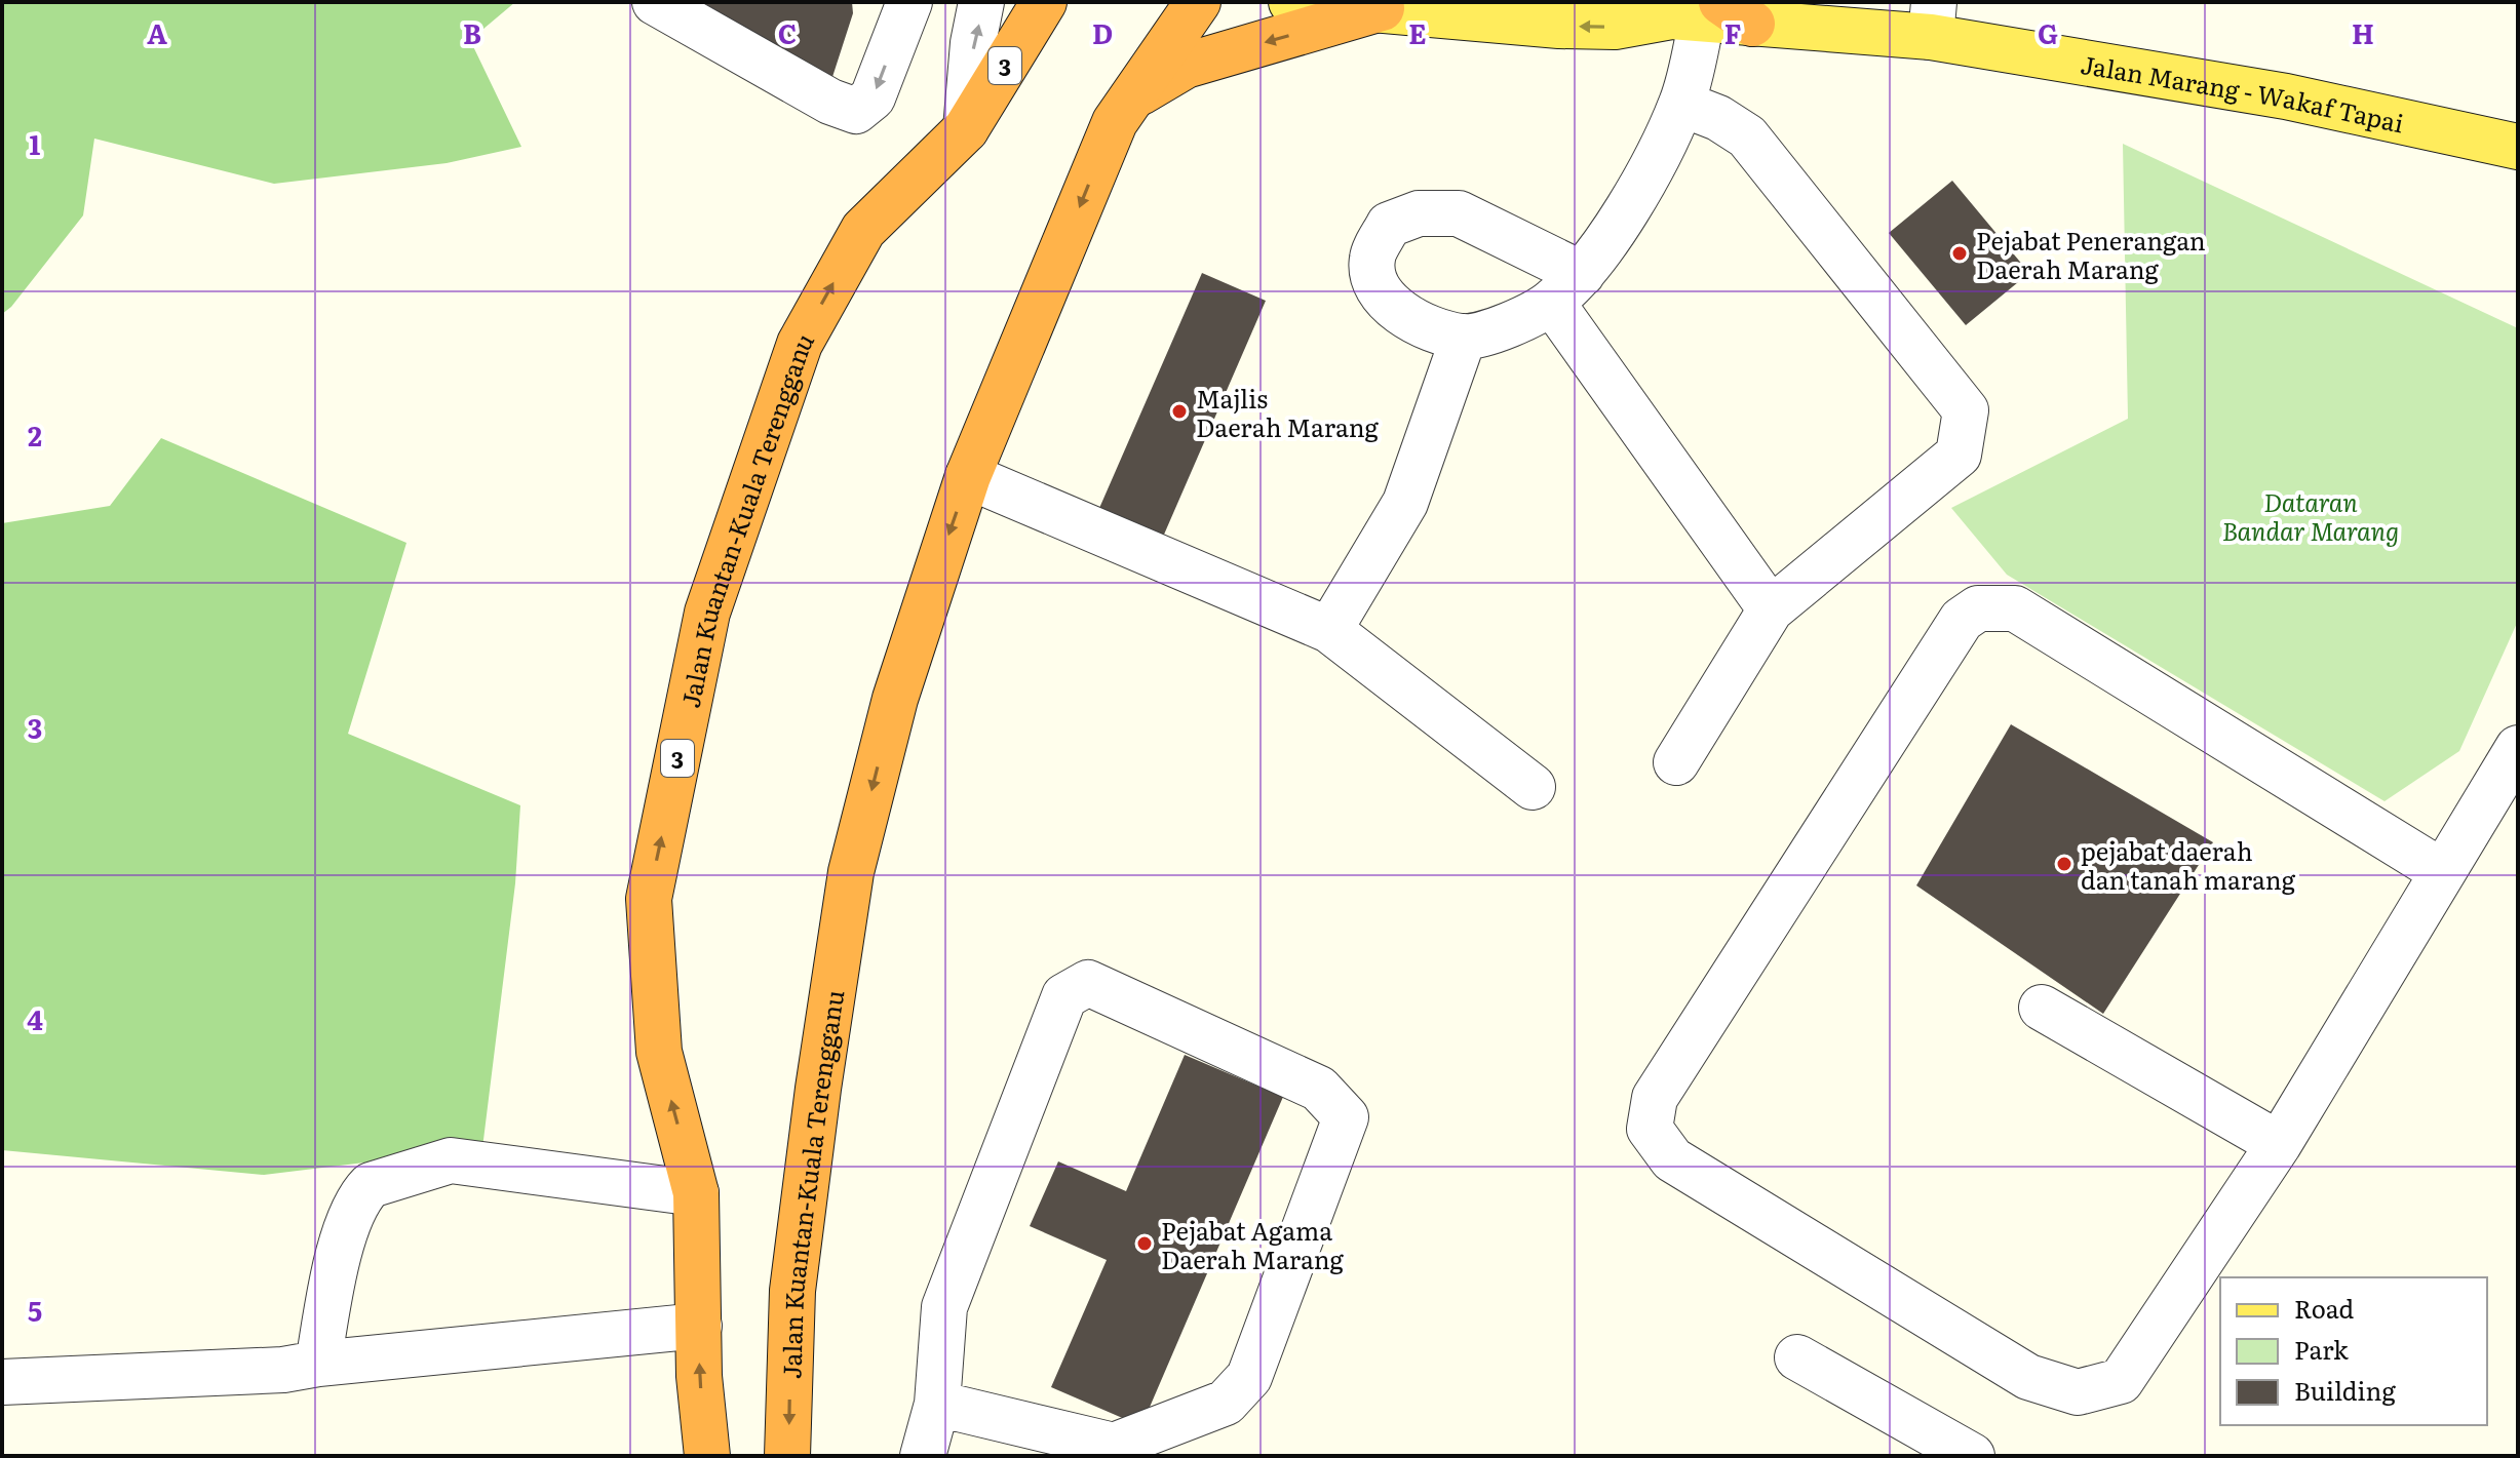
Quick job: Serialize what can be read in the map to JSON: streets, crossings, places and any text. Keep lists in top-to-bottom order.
{
  "streets": {
    "highway": ["3", "Jalan Kuantan-Kuala Terengganu"],
    "main road": ["Jalan Marang - Wakaf Tapai"]
  },
  "parks": ["Dataran Bandar Marang"],
  "places": [
    "Pejabat Penerangan Daerah Marang",
    "Majlis Daerah Marang",
    "pejabat daerah dan tanah marang",
    "Pejabat Agama Daerah Marang"
  ],
  "legend": ["Road", "Park", "Building"],
  "grid": {
    "columns": [
      "A",
      "B",
      "C",
      "D",
      "E",
      "F",
      "G",
      "H"
    ],
    "rows": [
      "1",
      "2",
      "3",
      "4",
      "5"
    ]
  }
}
